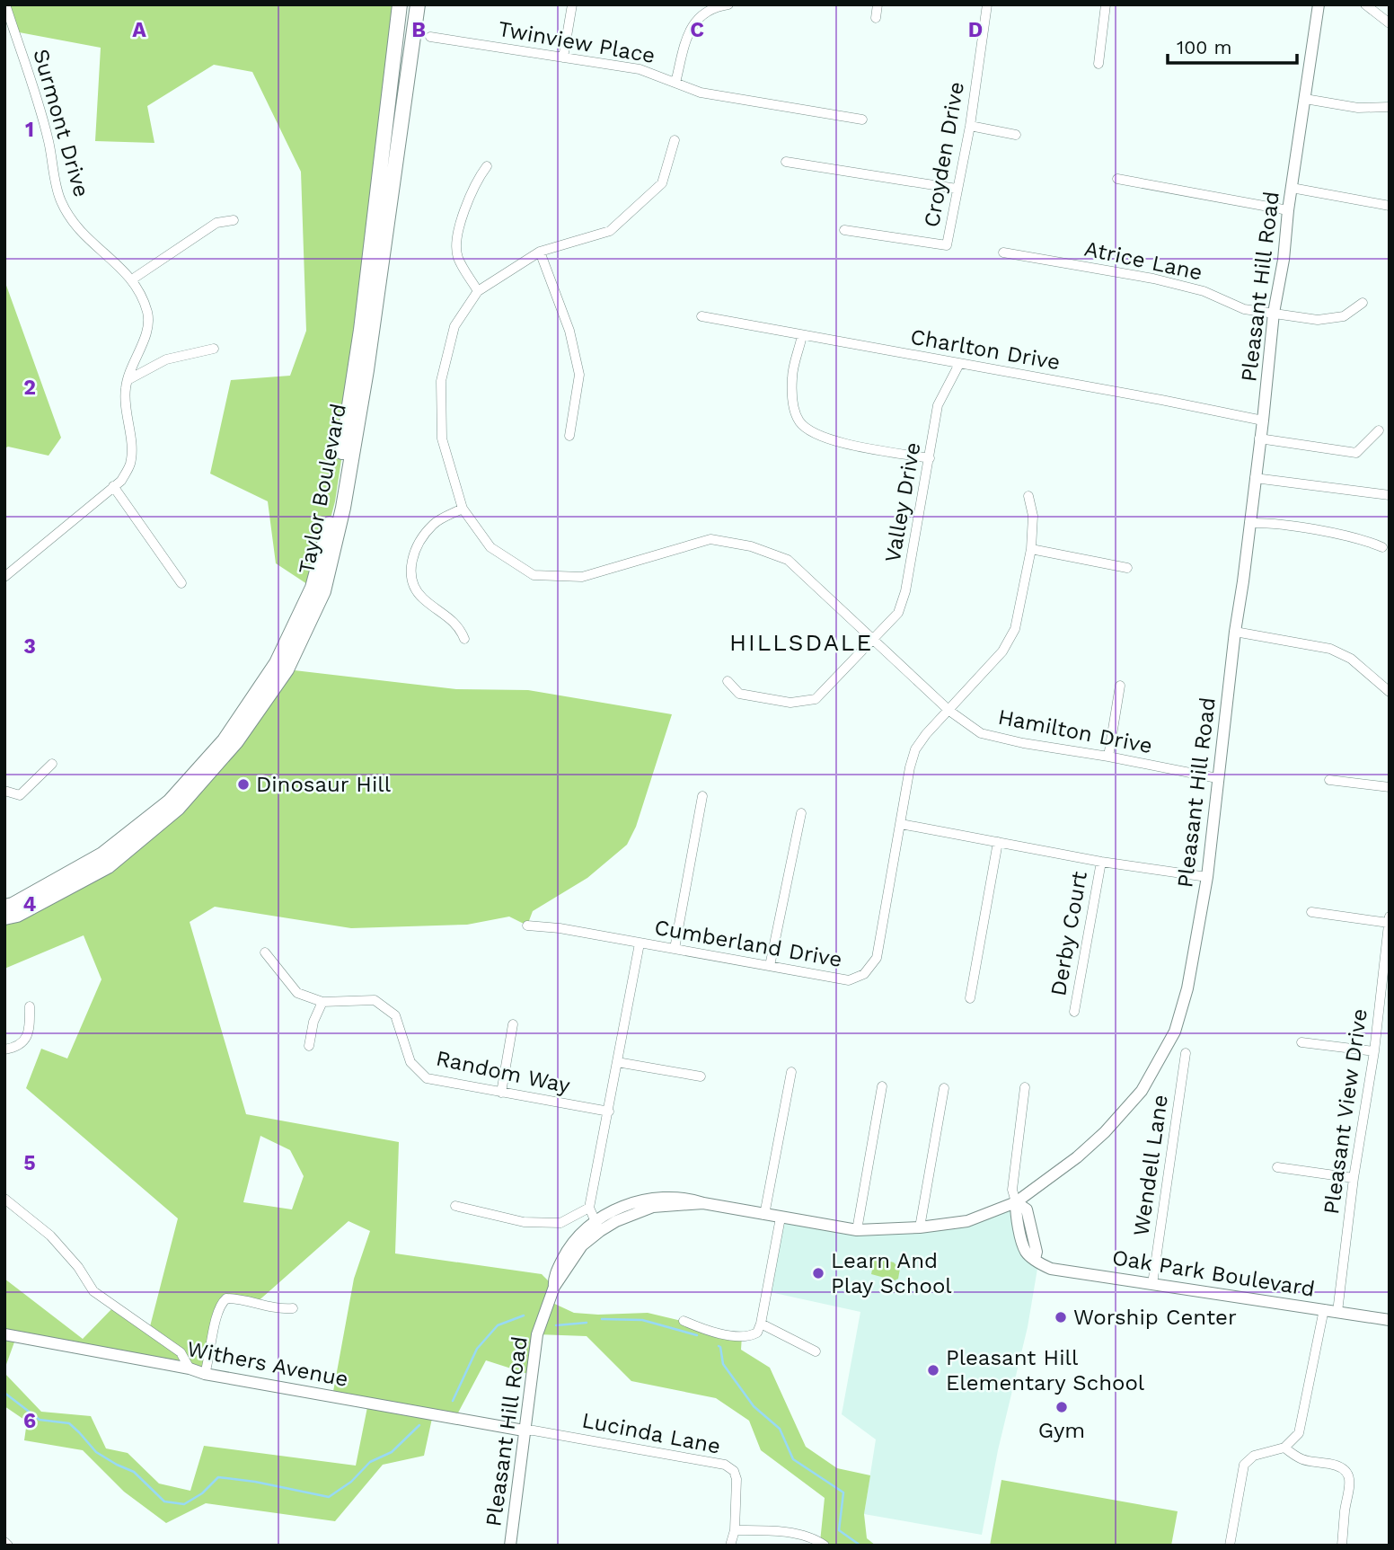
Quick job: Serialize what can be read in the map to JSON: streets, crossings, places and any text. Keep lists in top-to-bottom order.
{
  "streets": {
    "main road": ["Taylor Boulevard"],
    "street": [
      "Twinview Place",
      "Surmont Drive",
      "Croyden Drive",
      "Atrice Lane",
      "Pleasant Hill Road",
      "Charlton Drive",
      "Valley Drive",
      "Hamilton Drive",
      "Derby Court",
      "Cumberland Drive",
      "Random Way",
      "Pleasant View Drive",
      "Wendell Lane",
      "Oak Park Boulevard",
      "Withers Avenue",
      "Lucinda Lane"
    ]
  },
  "crossings": [
    ["Atrice Lane", "Pleasant Hill Road"],
    ["Pleasant Hill Road", "Charlton Drive"],
    ["Pleasant Hill Road", "Hamilton Drive"],
    ["Pleasant Hill Road", "Oak Park Boulevard"],
    ["Pleasant Hill Road", "Withers Avenue"],
    ["Pleasant Hill Road", "Lucinda Lane"],
    ["Charlton Drive", "Valley Drive"],
    ["Valley Drive", "Hamilton Drive"],
    ["Hamilton Drive", "Cumberland Drive"],
    ["Cumberland Drive", "Random Way"],
    ["Pleasant View Drive", "Oak Park Boulevard"],
    ["Wendell Lane", "Oak Park Boulevard"],
    ["Withers Avenue", "Lucinda Lane"]
  ],
  "districts": ["HILLSDALE"],
  "places": [
    "Dinosaur Hill",
    "Learn And Play School",
    "Worship Center",
    "Pleasant Hill Elementary School",
    "Gym"
  ],
  "scale_bar": "100 m",
  "grid": {
    "columns": [
      "A",
      "B",
      "C",
      "D"
    ],
    "rows": [
      "1",
      "2",
      "3",
      "4",
      "5",
      "6"
    ]
  }
}
